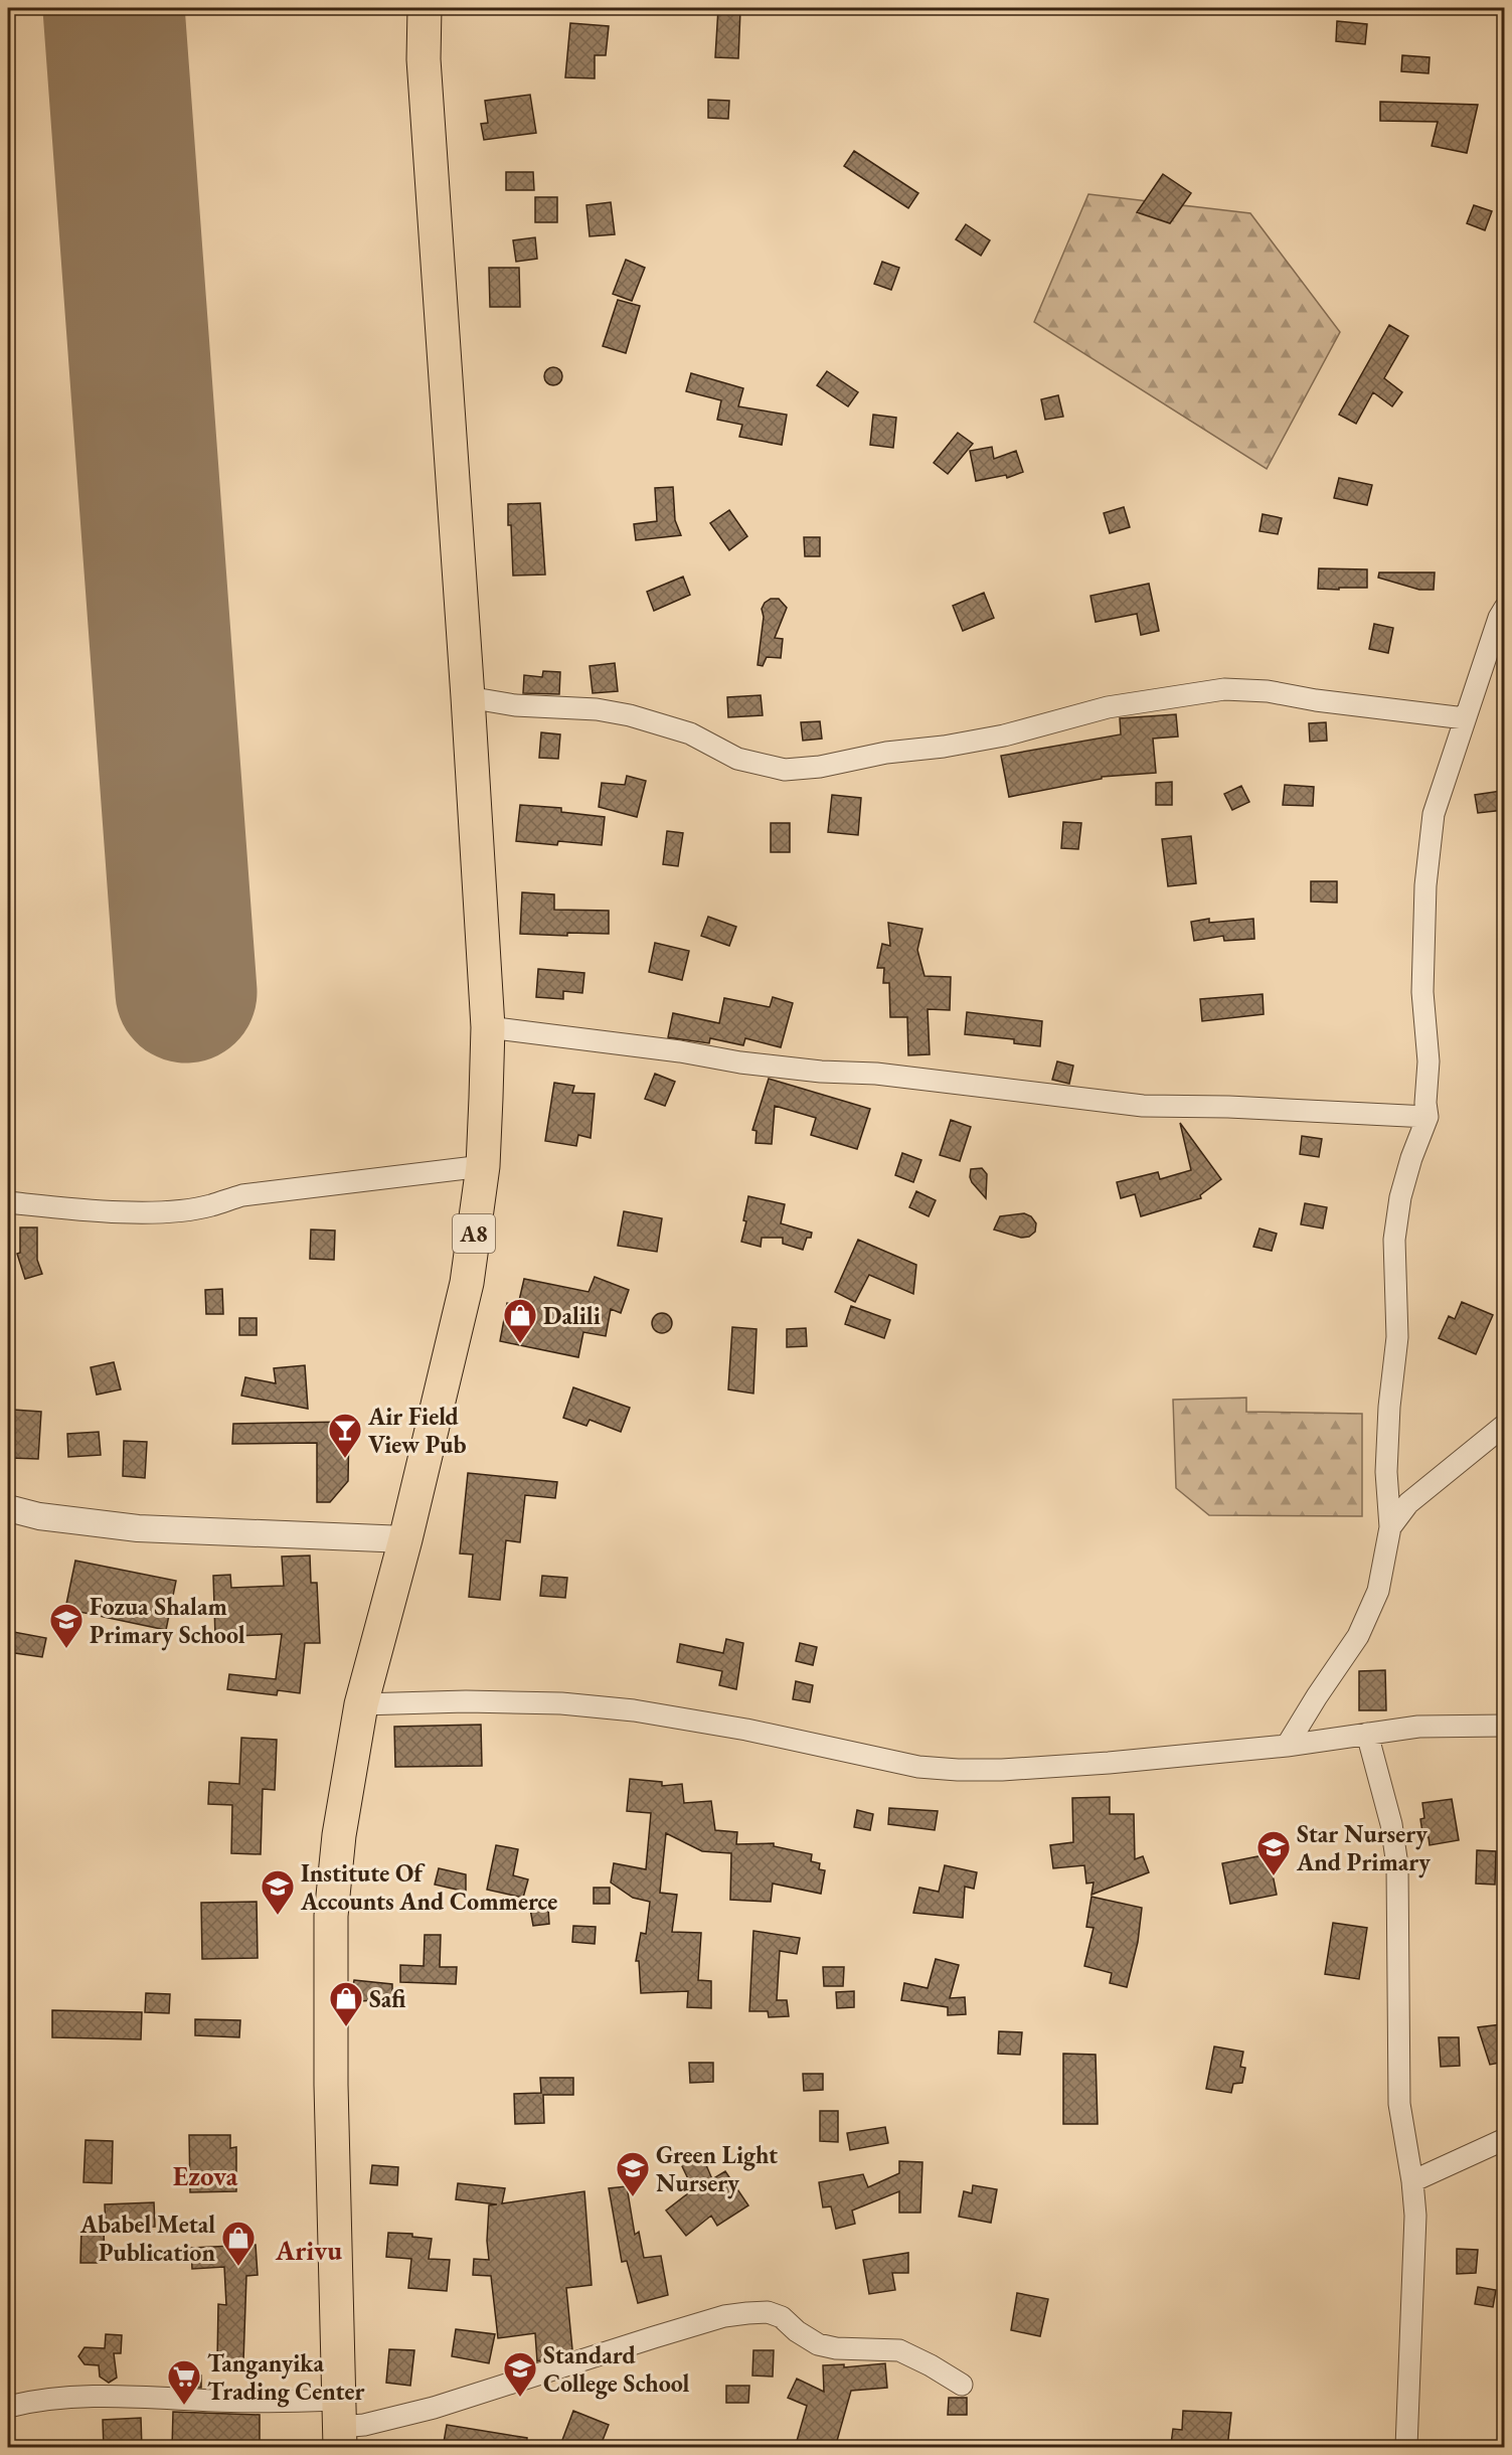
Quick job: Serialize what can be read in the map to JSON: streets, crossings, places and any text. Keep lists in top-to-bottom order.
{
  "streets": {
    "main road": ["A8"]
  },
  "districts": ["Ezova", "Arivu"],
  "places": {
    "shop": ["Dalili", "Safi", "Ababel Metal Publication"],
    "bar": ["Air Field View Pub"],
    "school or university": [
      "Fozua Shalam Primary School",
      "Star Nursery And Primary",
      "Institute Of Accounts And Commerce",
      "Green Light Nursery",
      "Standard College School"
    ],
    "supermarket": ["Tanganyika Trading Center"]
  }
}
